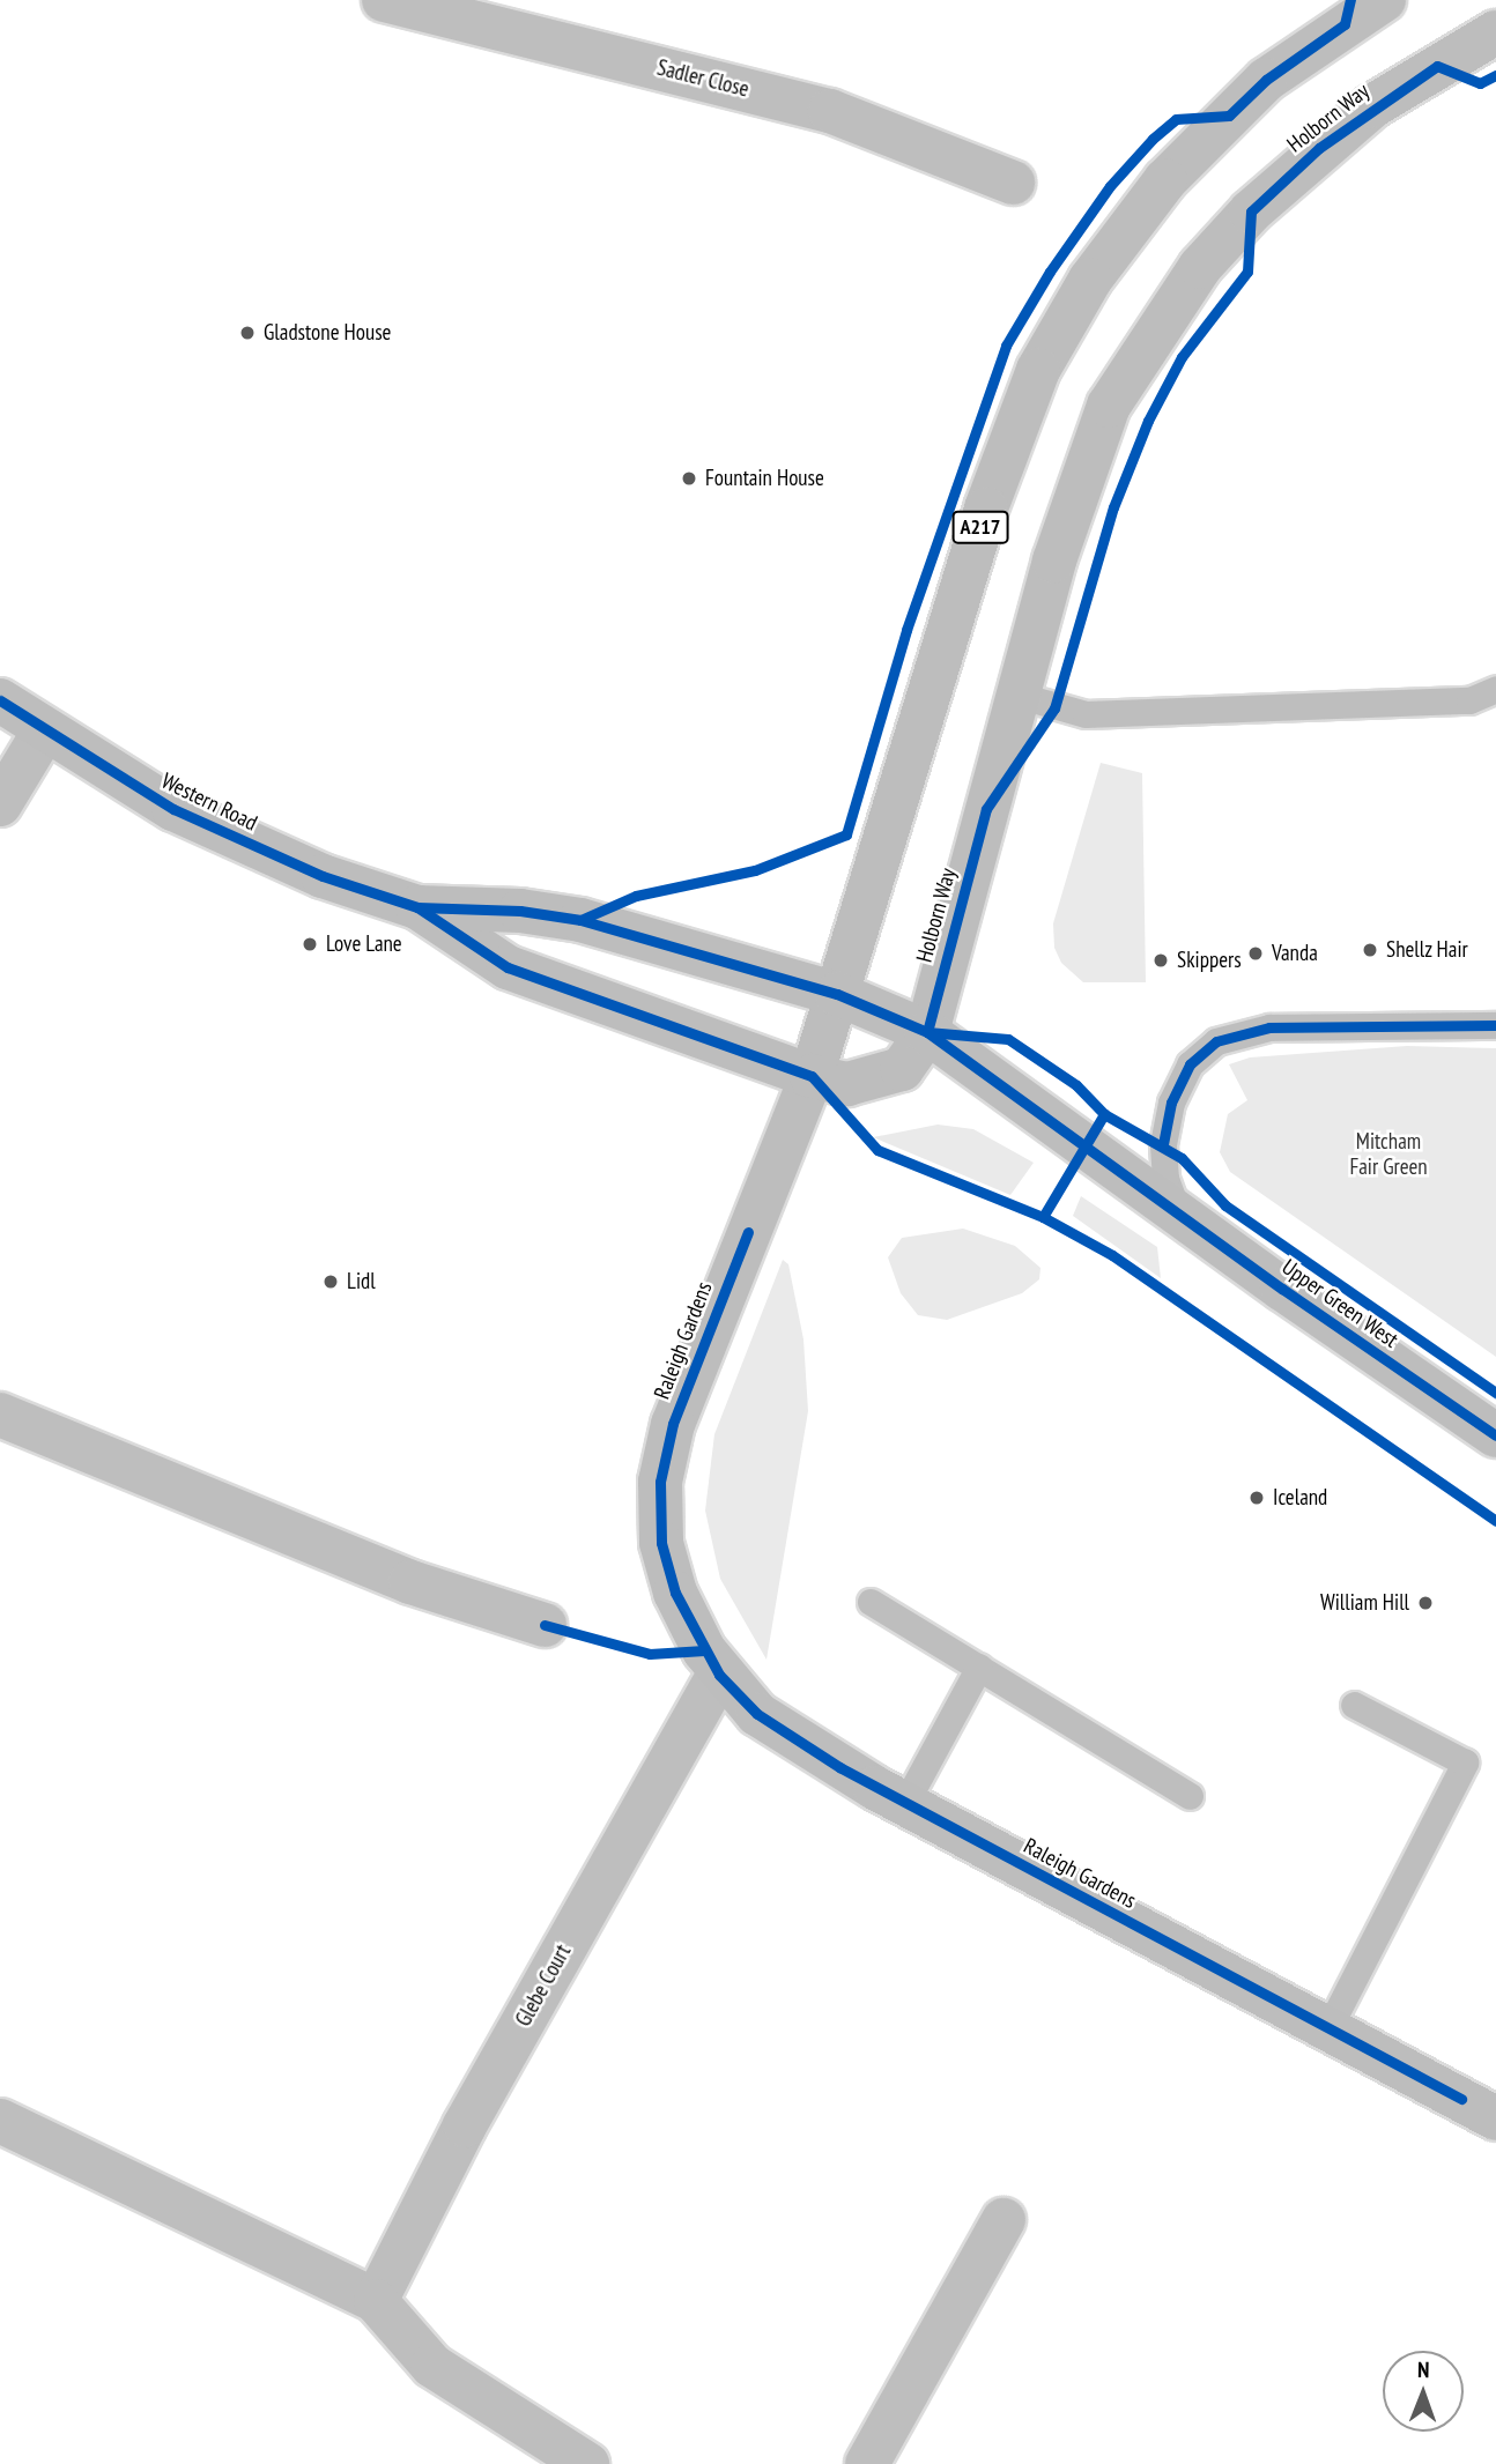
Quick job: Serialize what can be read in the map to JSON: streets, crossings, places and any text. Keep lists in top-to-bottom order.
{
  "streets": {
    "main road": [
      "Holborn Way",
      "A217",
      "Western Road",
      "Upper Green West",
      "Raleigh Gardens"
    ],
    "street": ["Sadler Close", "Glebe Court"]
  },
  "crossings": [
    ["Holborn Way", "Western Road"],
    ["Holborn Way", "Upper Green West"],
    ["Holborn Way", "Raleigh Gardens"],
    ["A217", "Western Road"],
    ["A217", "Raleigh Gardens"],
    ["Western Road", "Upper Green West"],
    ["Western Road", "Raleigh Gardens"],
    ["Raleigh Gardens", "Glebe Court"]
  ],
  "parks": ["Mitcham Fair Green"],
  "places": [
    "Gladstone House",
    "Fountain House",
    "Love Lane",
    "Shellz Hair",
    "Vanda",
    "Skippers",
    "Lidl",
    "Iceland",
    "William Hill"
  ],
  "north": "top"
}
